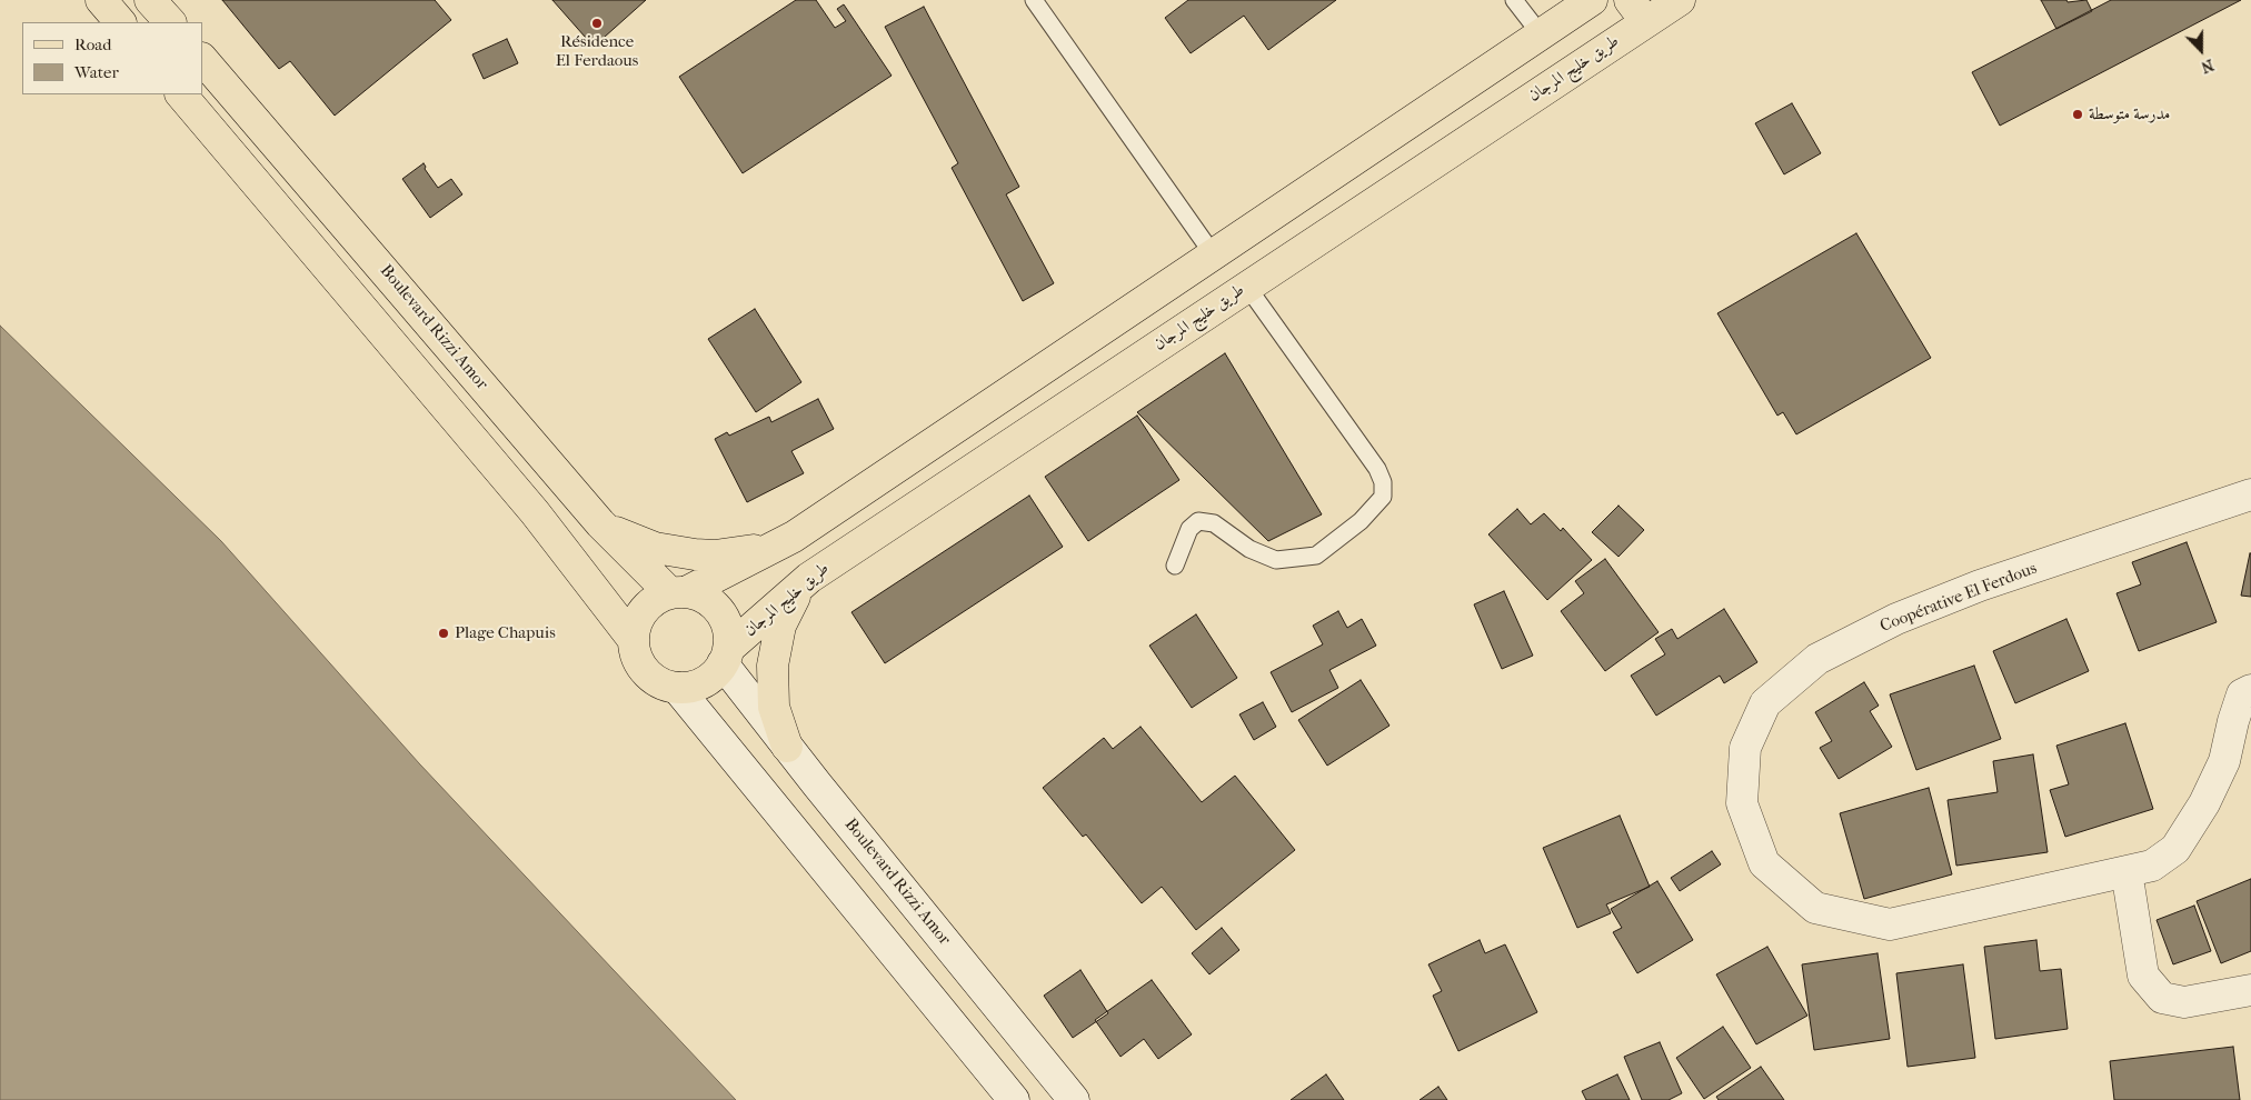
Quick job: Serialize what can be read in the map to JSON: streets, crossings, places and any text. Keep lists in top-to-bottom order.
{
  "streets": {
    "main road": ["طريق خليج المرجان", "Boulevard Rizzi Amor"],
    "street": ["Coopérative El Ferdous"]
  },
  "crossings": [
    ["طريق خليج المرجان", "Boulevard Rizzi Amor"]
  ],
  "places": ["Résidence El Ferdaous", "مدرسة متوسطة", "Plage Chapuis"],
  "legend": ["Road", "Water"],
  "north": "bottom"
}
